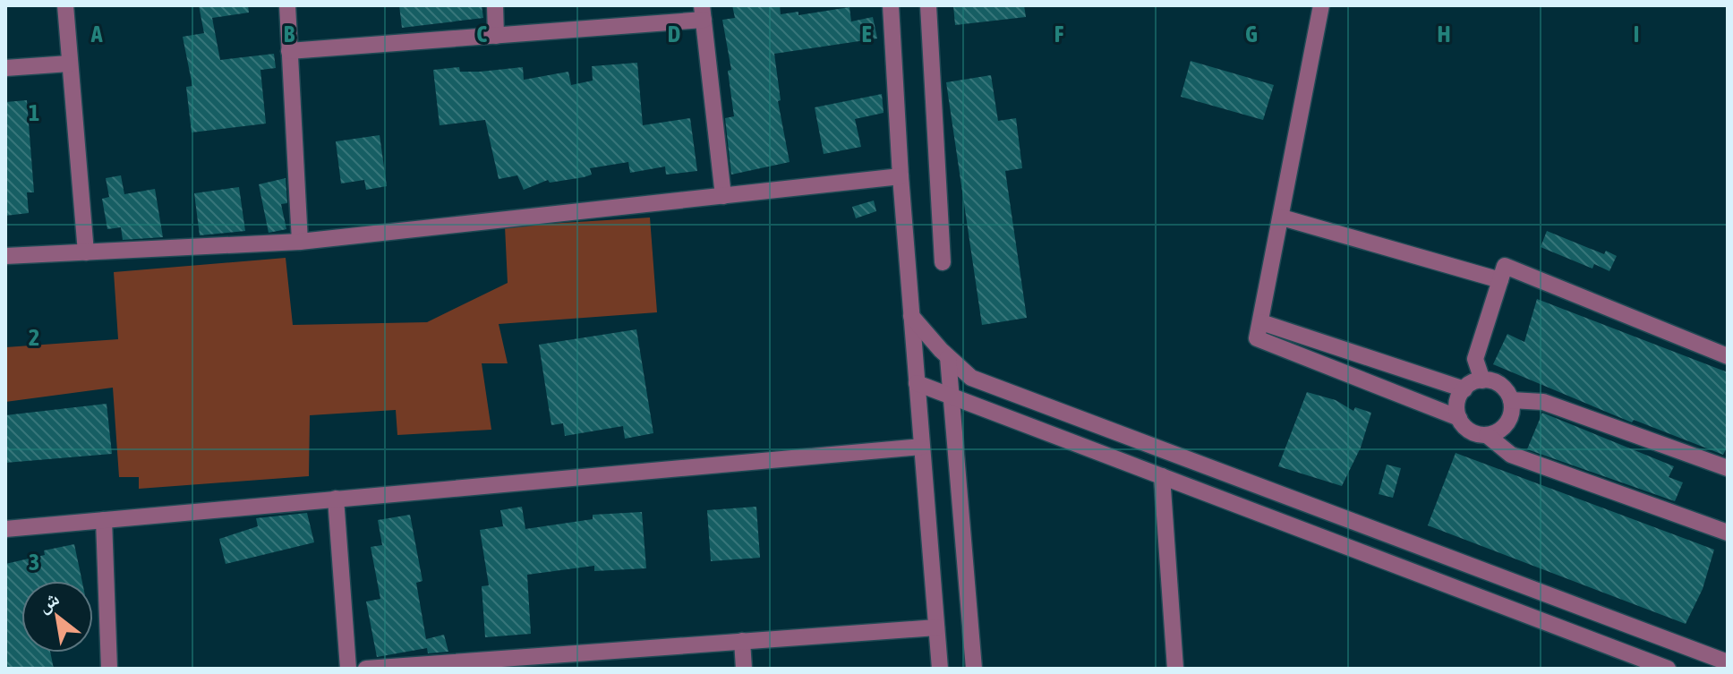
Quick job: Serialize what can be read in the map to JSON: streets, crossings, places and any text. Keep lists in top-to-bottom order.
{
  "north": "top left",
  "grid": {
    "columns": [
      "A",
      "B",
      "C",
      "D",
      "E",
      "F",
      "G",
      "H",
      "I"
    ],
    "rows": ["1", "2", "3"]
  }
}
